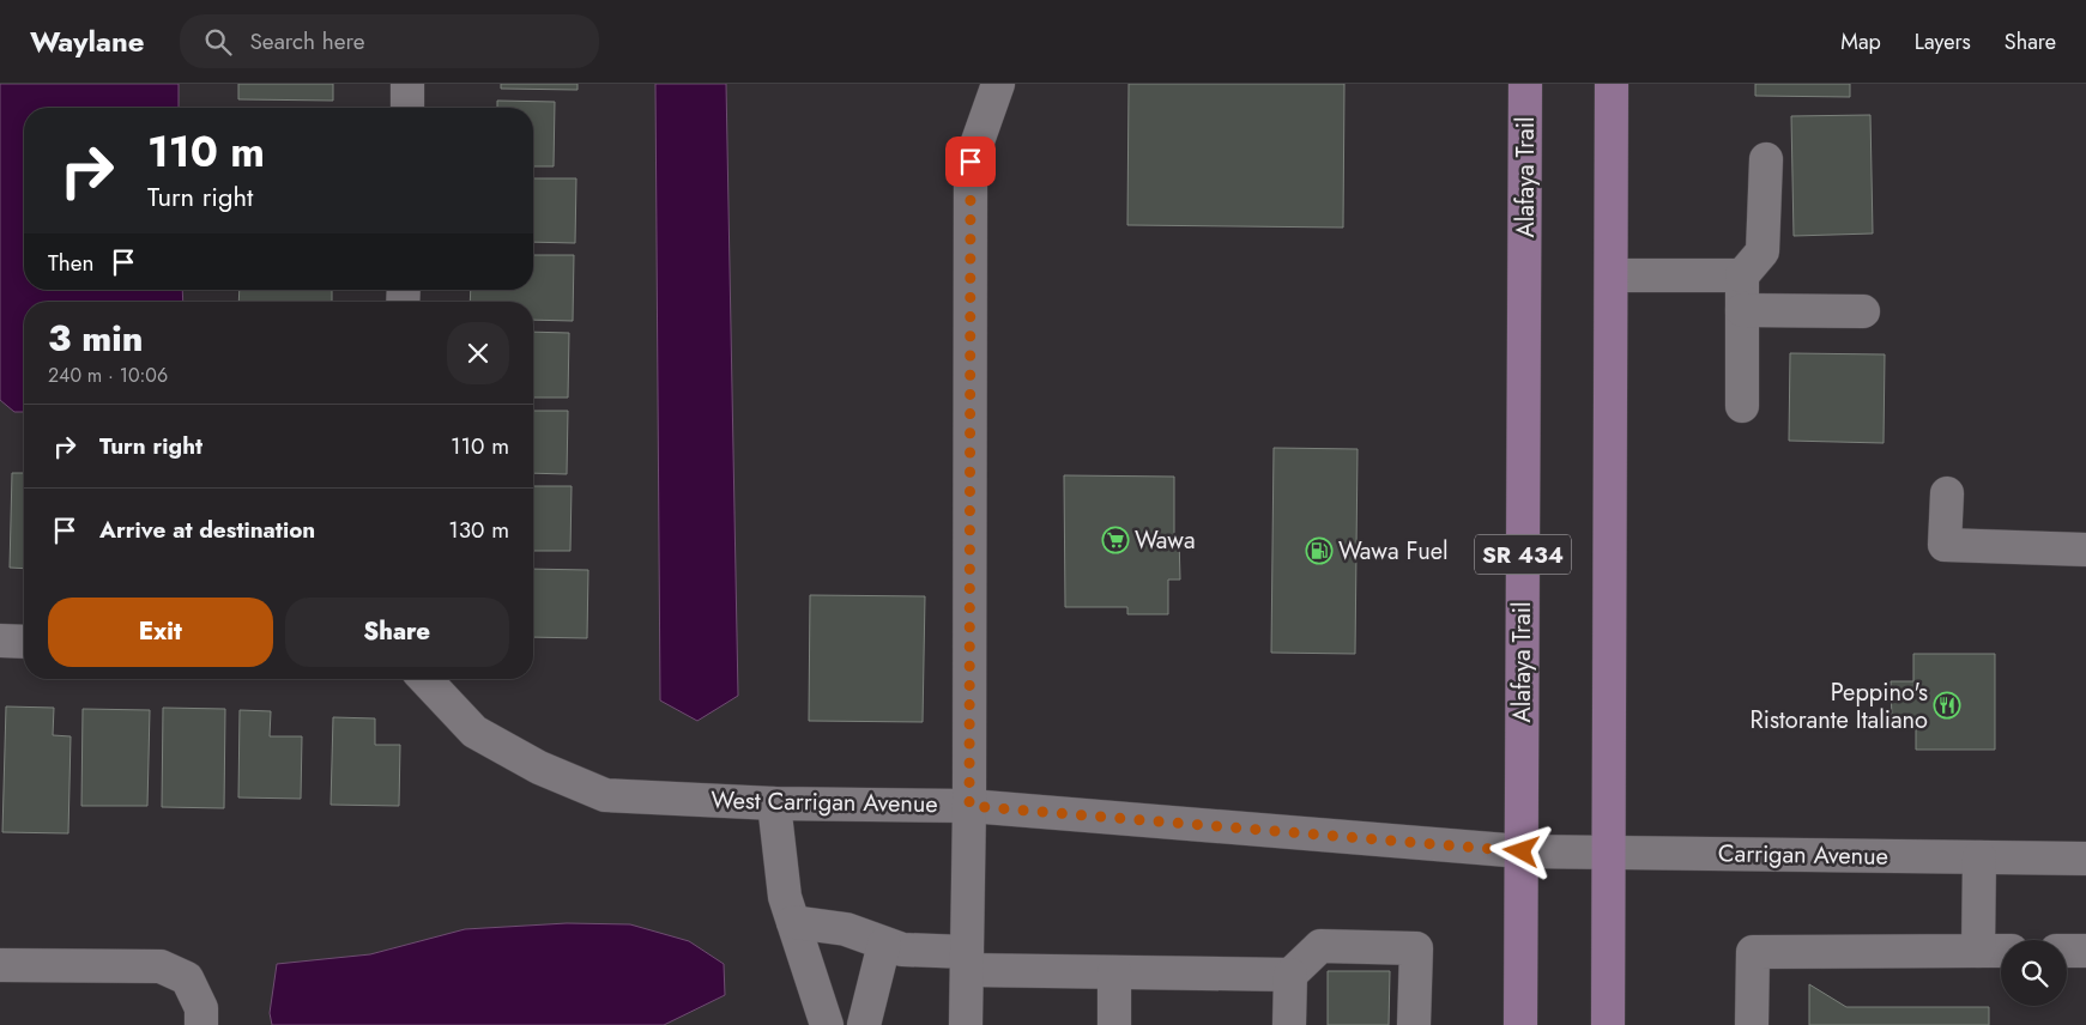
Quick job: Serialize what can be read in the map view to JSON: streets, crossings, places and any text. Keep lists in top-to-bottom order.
{
  "streets": {
    "main road": ["Alafaya Trail", "SR 434"],
    "street": ["West Carrigan Avenue", "Carrigan Avenue"]
  },
  "crossings": [
    ["Alafaya Trail", "West Carrigan Avenue"],
    ["Alafaya Trail", "Carrigan Avenue"],
    ["West Carrigan Avenue", "Carrigan Avenue"]
  ],
  "places": {
    "supermarket": ["Wawa"],
    "fuel station": ["Wawa Fuel"],
    "restaurant": ["Peppino's Ristorante Italiano"]
  },
  "page": {
    "header": "Waylane",
    "search": "Search here",
    "nav": ["Map", "Layers", "Share"],
    "turn": ["110 m", "Turn right"],
    "then": "Then",
    "heading": ["3 min", "240 m · 10:06"],
    "list": [
      {
        "name": "Turn right",
        "value": "110 m"
      },
      {
        "name": "Arrive at destination",
        "value": "130 m"
      }
    ],
    "buttons": ["Exit", "Share"]
  }
}
